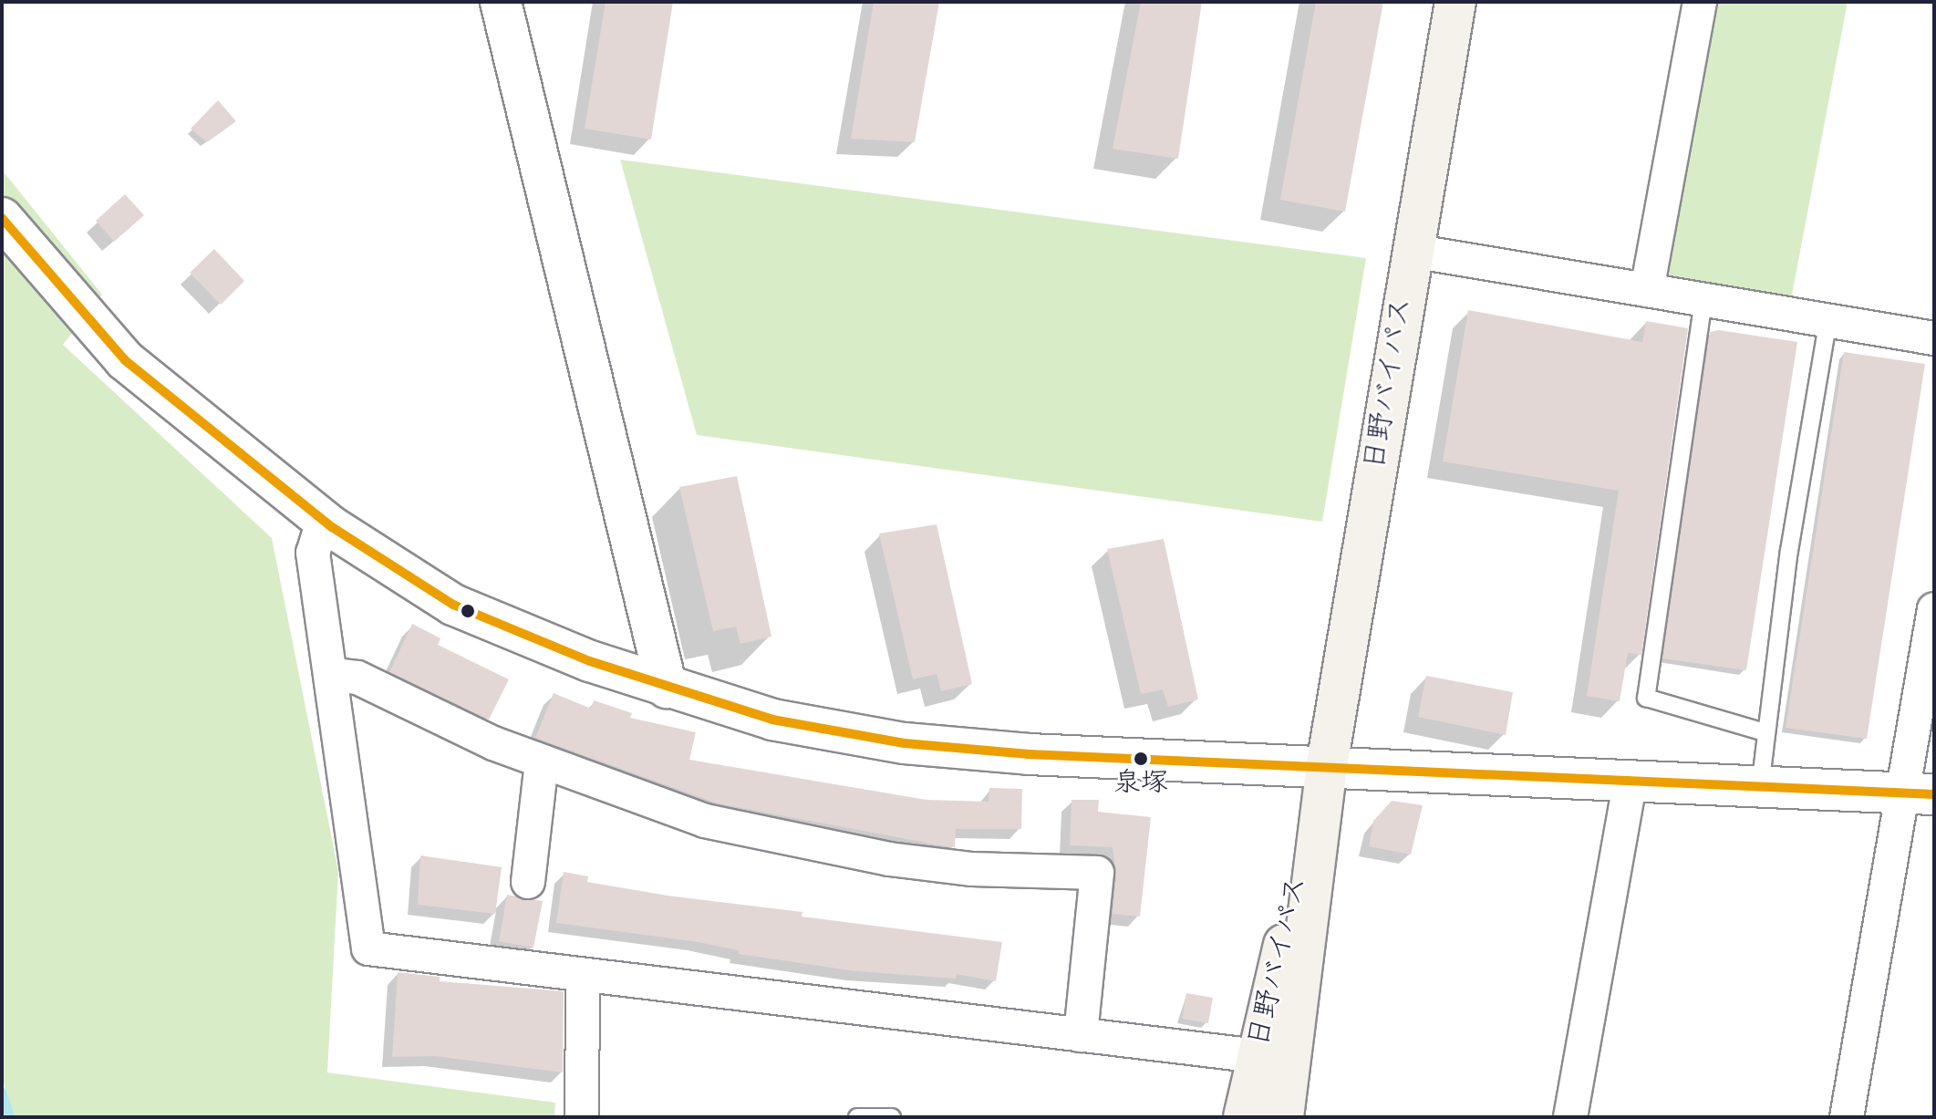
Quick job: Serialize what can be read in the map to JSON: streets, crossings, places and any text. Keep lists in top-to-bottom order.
{
  "streets": {
    "highway": ["日野バイパス"]
  },
  "places": ["泉塚"]
}
